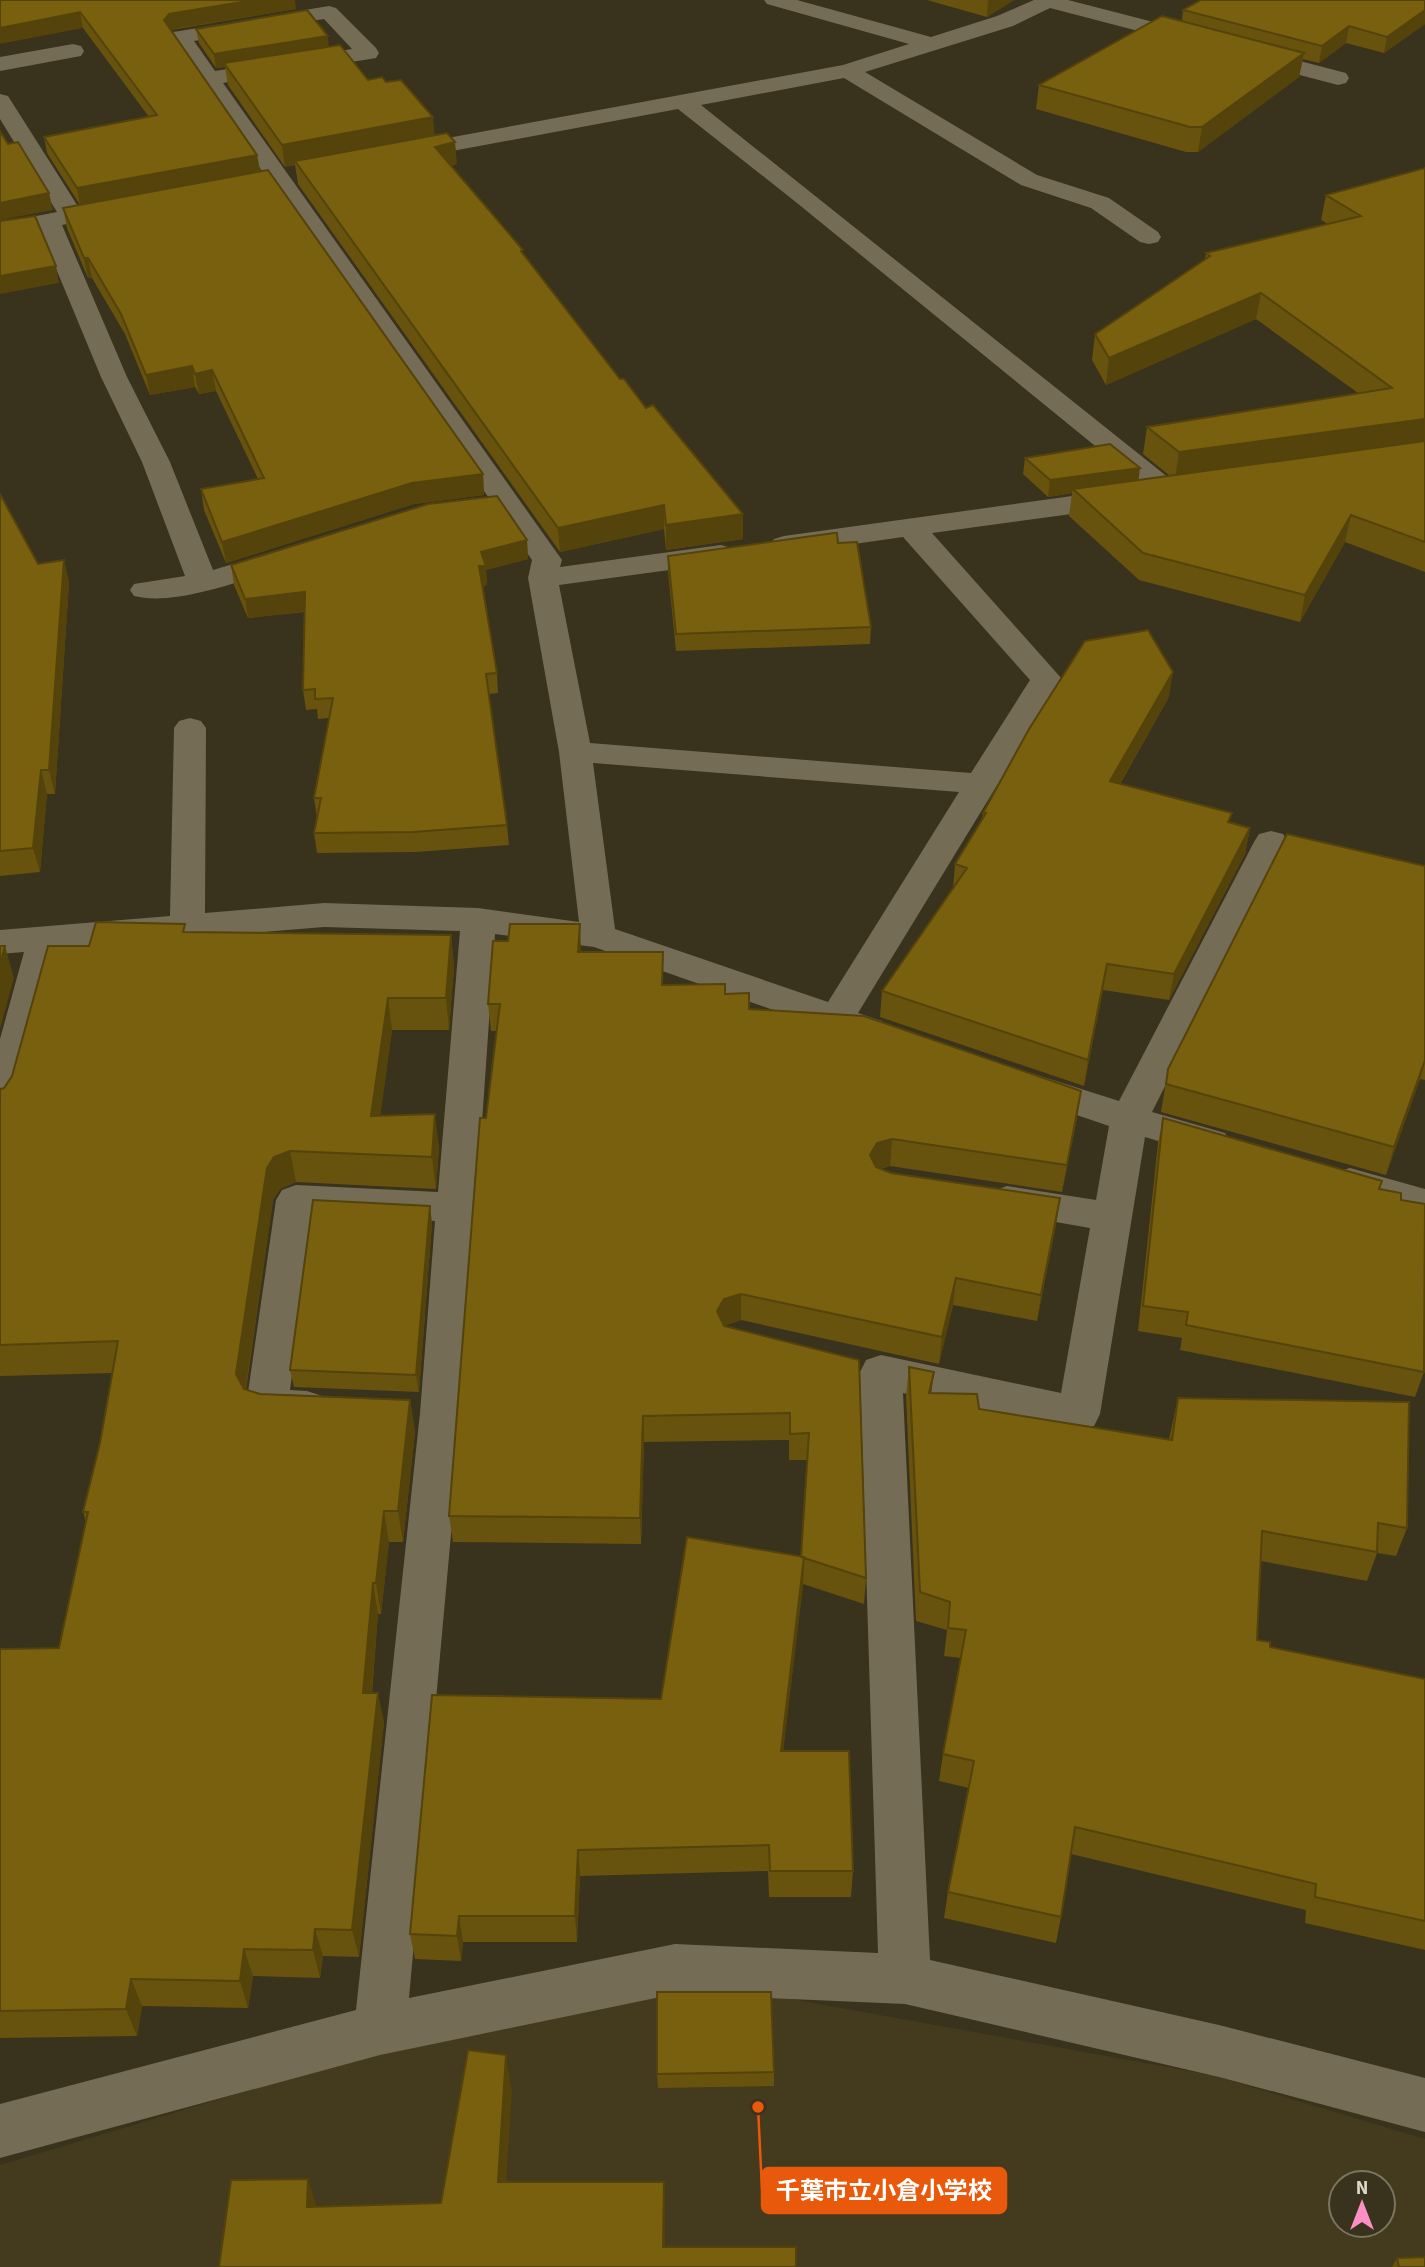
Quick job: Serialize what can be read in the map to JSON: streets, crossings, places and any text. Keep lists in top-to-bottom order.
{
  "places": ["千葉市立小倉小学校"],
  "north": "top"
}
